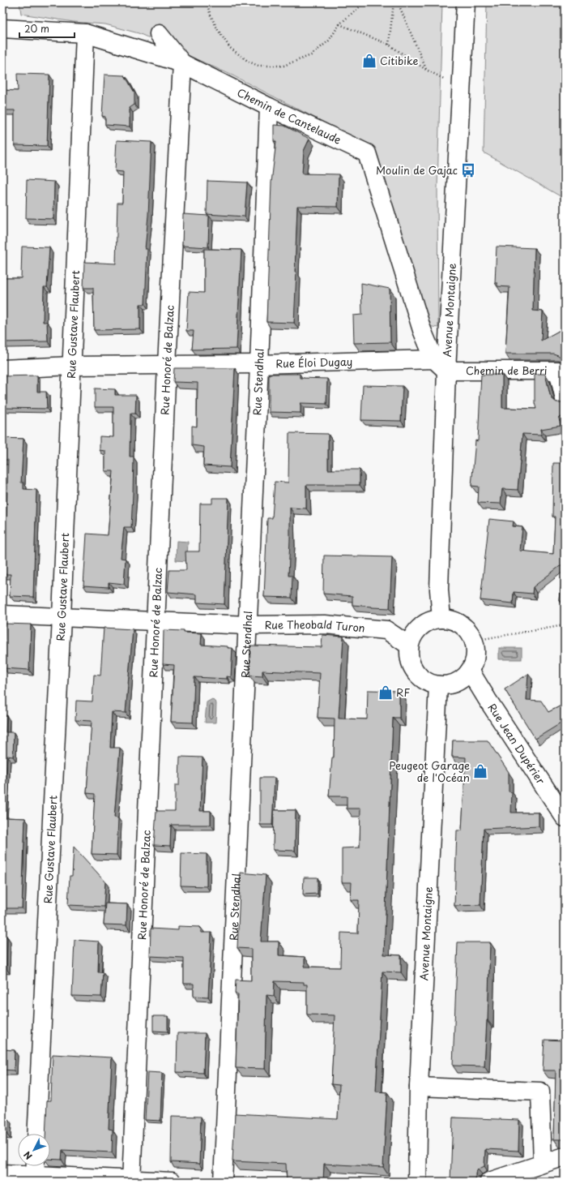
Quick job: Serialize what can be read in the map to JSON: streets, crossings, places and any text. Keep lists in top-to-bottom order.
{
  "streets": {
    "street": [
      "Chemin de Cantelaude",
      "Avenue Montaigne",
      "Rue Gustave Flaubert",
      "Rue Honoré de Balzac",
      "Rue Éloi Dugay",
      "Chemin de Berri",
      "Rue Stendhal",
      "Rue Theobald Turon",
      "Rue Jean Dupérier"
    ]
  },
  "crossings": [
    ["Chemin de Cantelaude", "Avenue Montaigne"],
    ["Chemin de Cantelaude", "Rue Gustave Flaubert"],
    ["Chemin de Cantelaude", "Rue Honoré de Balzac"],
    ["Chemin de Cantelaude", "Rue Éloi Dugay"],
    ["Chemin de Cantelaude", "Chemin de Berri"],
    ["Chemin de Cantelaude", "Rue Stendhal"],
    ["Avenue Montaigne", "Rue Éloi Dugay"],
    ["Avenue Montaigne", "Chemin de Berri"],
    ["Avenue Montaigne", "Rue Theobald Turon"],
    ["Avenue Montaigne", "Rue Jean Dupérier"],
    ["Rue Gustave Flaubert", "Rue Éloi Dugay"],
    ["Rue Gustave Flaubert", "Rue Theobald Turon"],
    ["Rue Honoré de Balzac", "Rue Éloi Dugay"],
    ["Rue Honoré de Balzac", "Rue Theobald Turon"],
    ["Rue Éloi Dugay", "Chemin de Berri"],
    ["Rue Éloi Dugay", "Rue Stendhal"],
    ["Rue Stendhal", "Rue Theobald Turon"],
    ["Rue Theobald Turon", "Rue Jean Dupérier"]
  ],
  "places": {
    "shop": ["Citibike", "RF", "Peugeot Garage de l'Océan"],
    "bus stop": ["Moulin de Gajac"]
  },
  "scale_bar": "20 m",
  "north": "bottom left"
}
